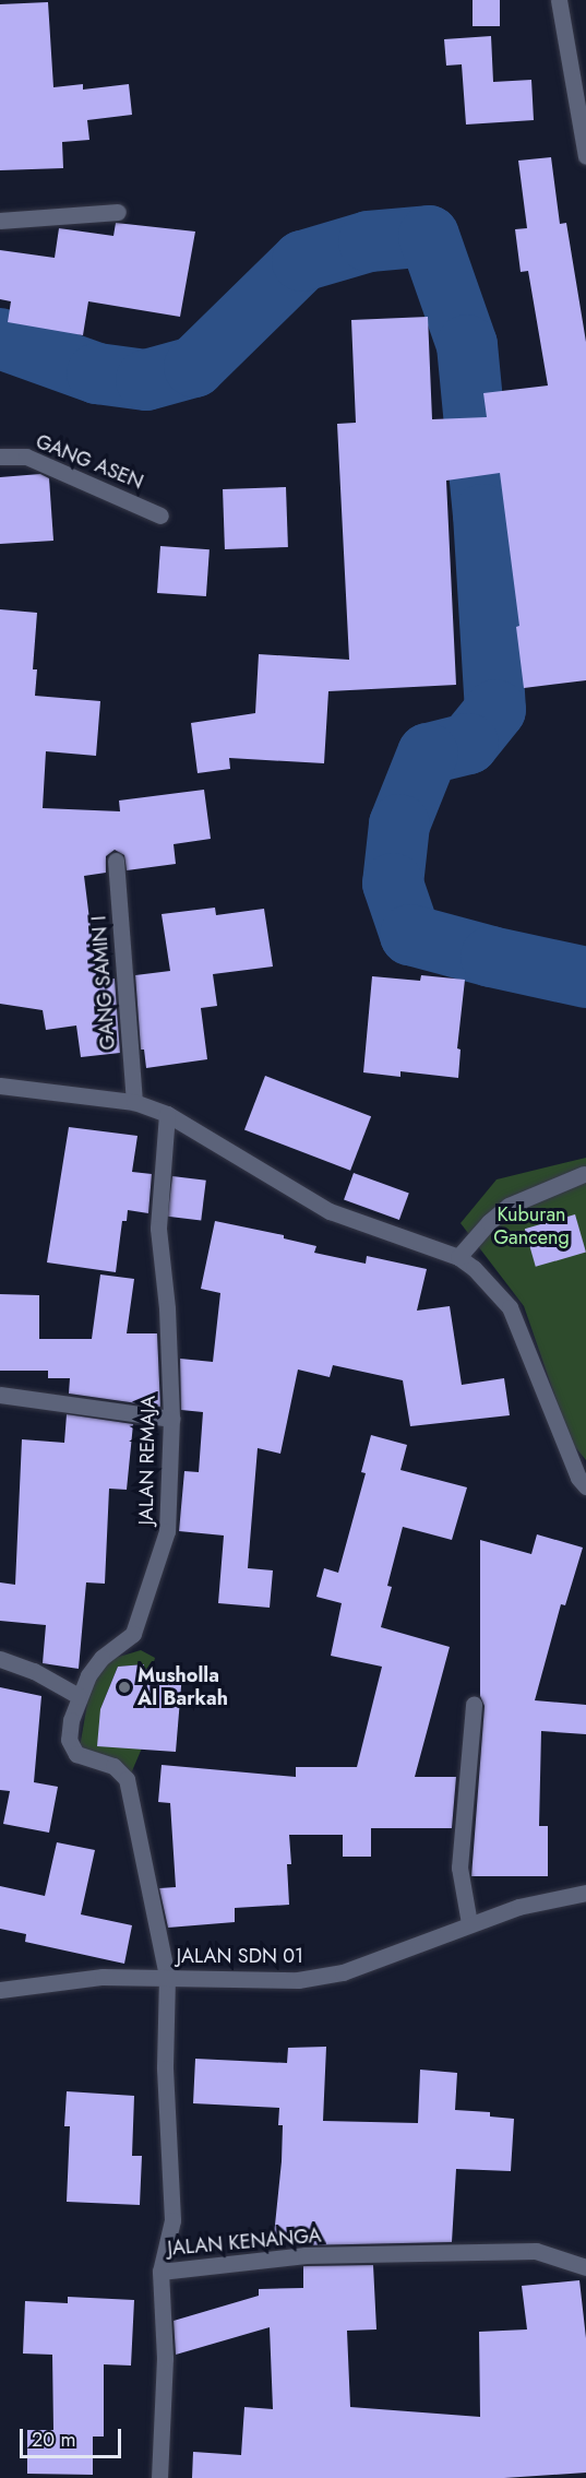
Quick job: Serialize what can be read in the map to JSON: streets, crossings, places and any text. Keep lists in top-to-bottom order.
{
  "streets": {
    "street": [
      "GANG ASEN",
      "GANG SAMIN I",
      "JALAN REMAJA",
      "JALAN SDN 01",
      "JALAN KENANGA"
    ]
  },
  "crossings": [
    ["JALAN REMAJA", "JALAN SDN 01"],
    ["JALAN REMAJA", "JALAN KENANGA"],
    ["JALAN SDN 01", "JALAN KENANGA"]
  ],
  "parks": ["Kuburan Ganceng"],
  "places": ["Musholla Al Barkah"],
  "scale_bar": "20 m"
}
